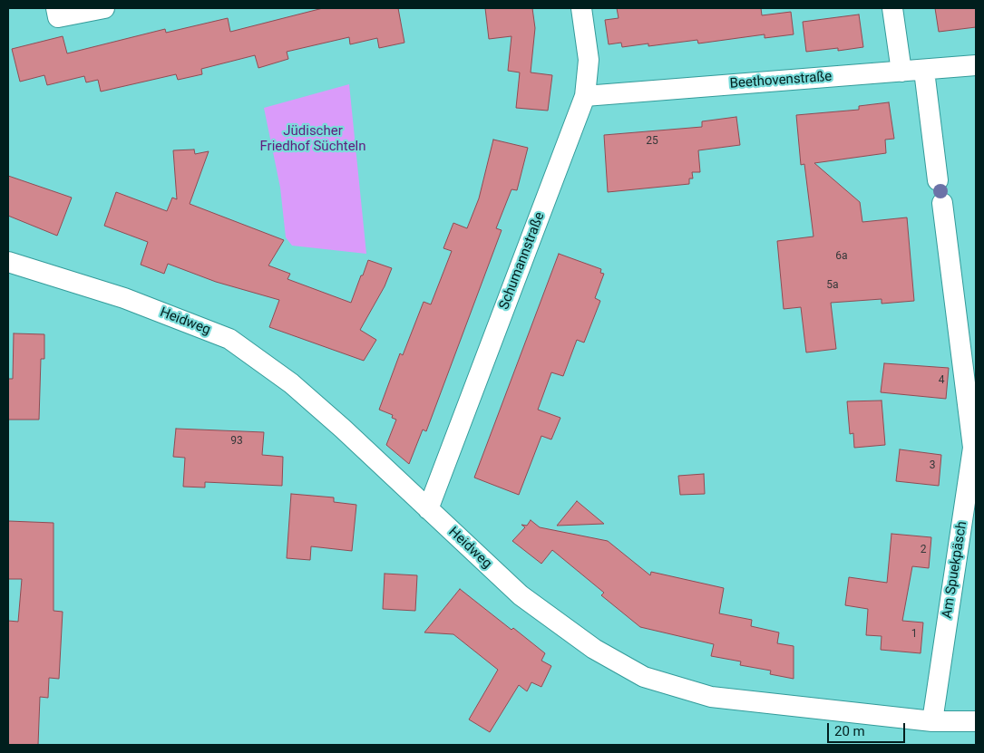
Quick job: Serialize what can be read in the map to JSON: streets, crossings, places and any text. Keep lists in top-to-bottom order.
{
  "streets": {
    "street": [
      "Beethovenstraße",
      "Schumannstraße",
      "Heidweg",
      "Am Spuekpäsch"
    ]
  },
  "crossings": [
    ["Beethovenstraße", "Schumannstraße"],
    ["Schumannstraße", "Heidweg"],
    ["Heidweg", "Am Spuekpäsch"]
  ],
  "parks": ["Jüdischer Friedhof Süchteln"],
  "house_numbers": [
    "25",
    "6a",
    "5a",
    "4",
    "93",
    "3",
    "2",
    "1"
  ],
  "scale_bar": "20 m"
}
